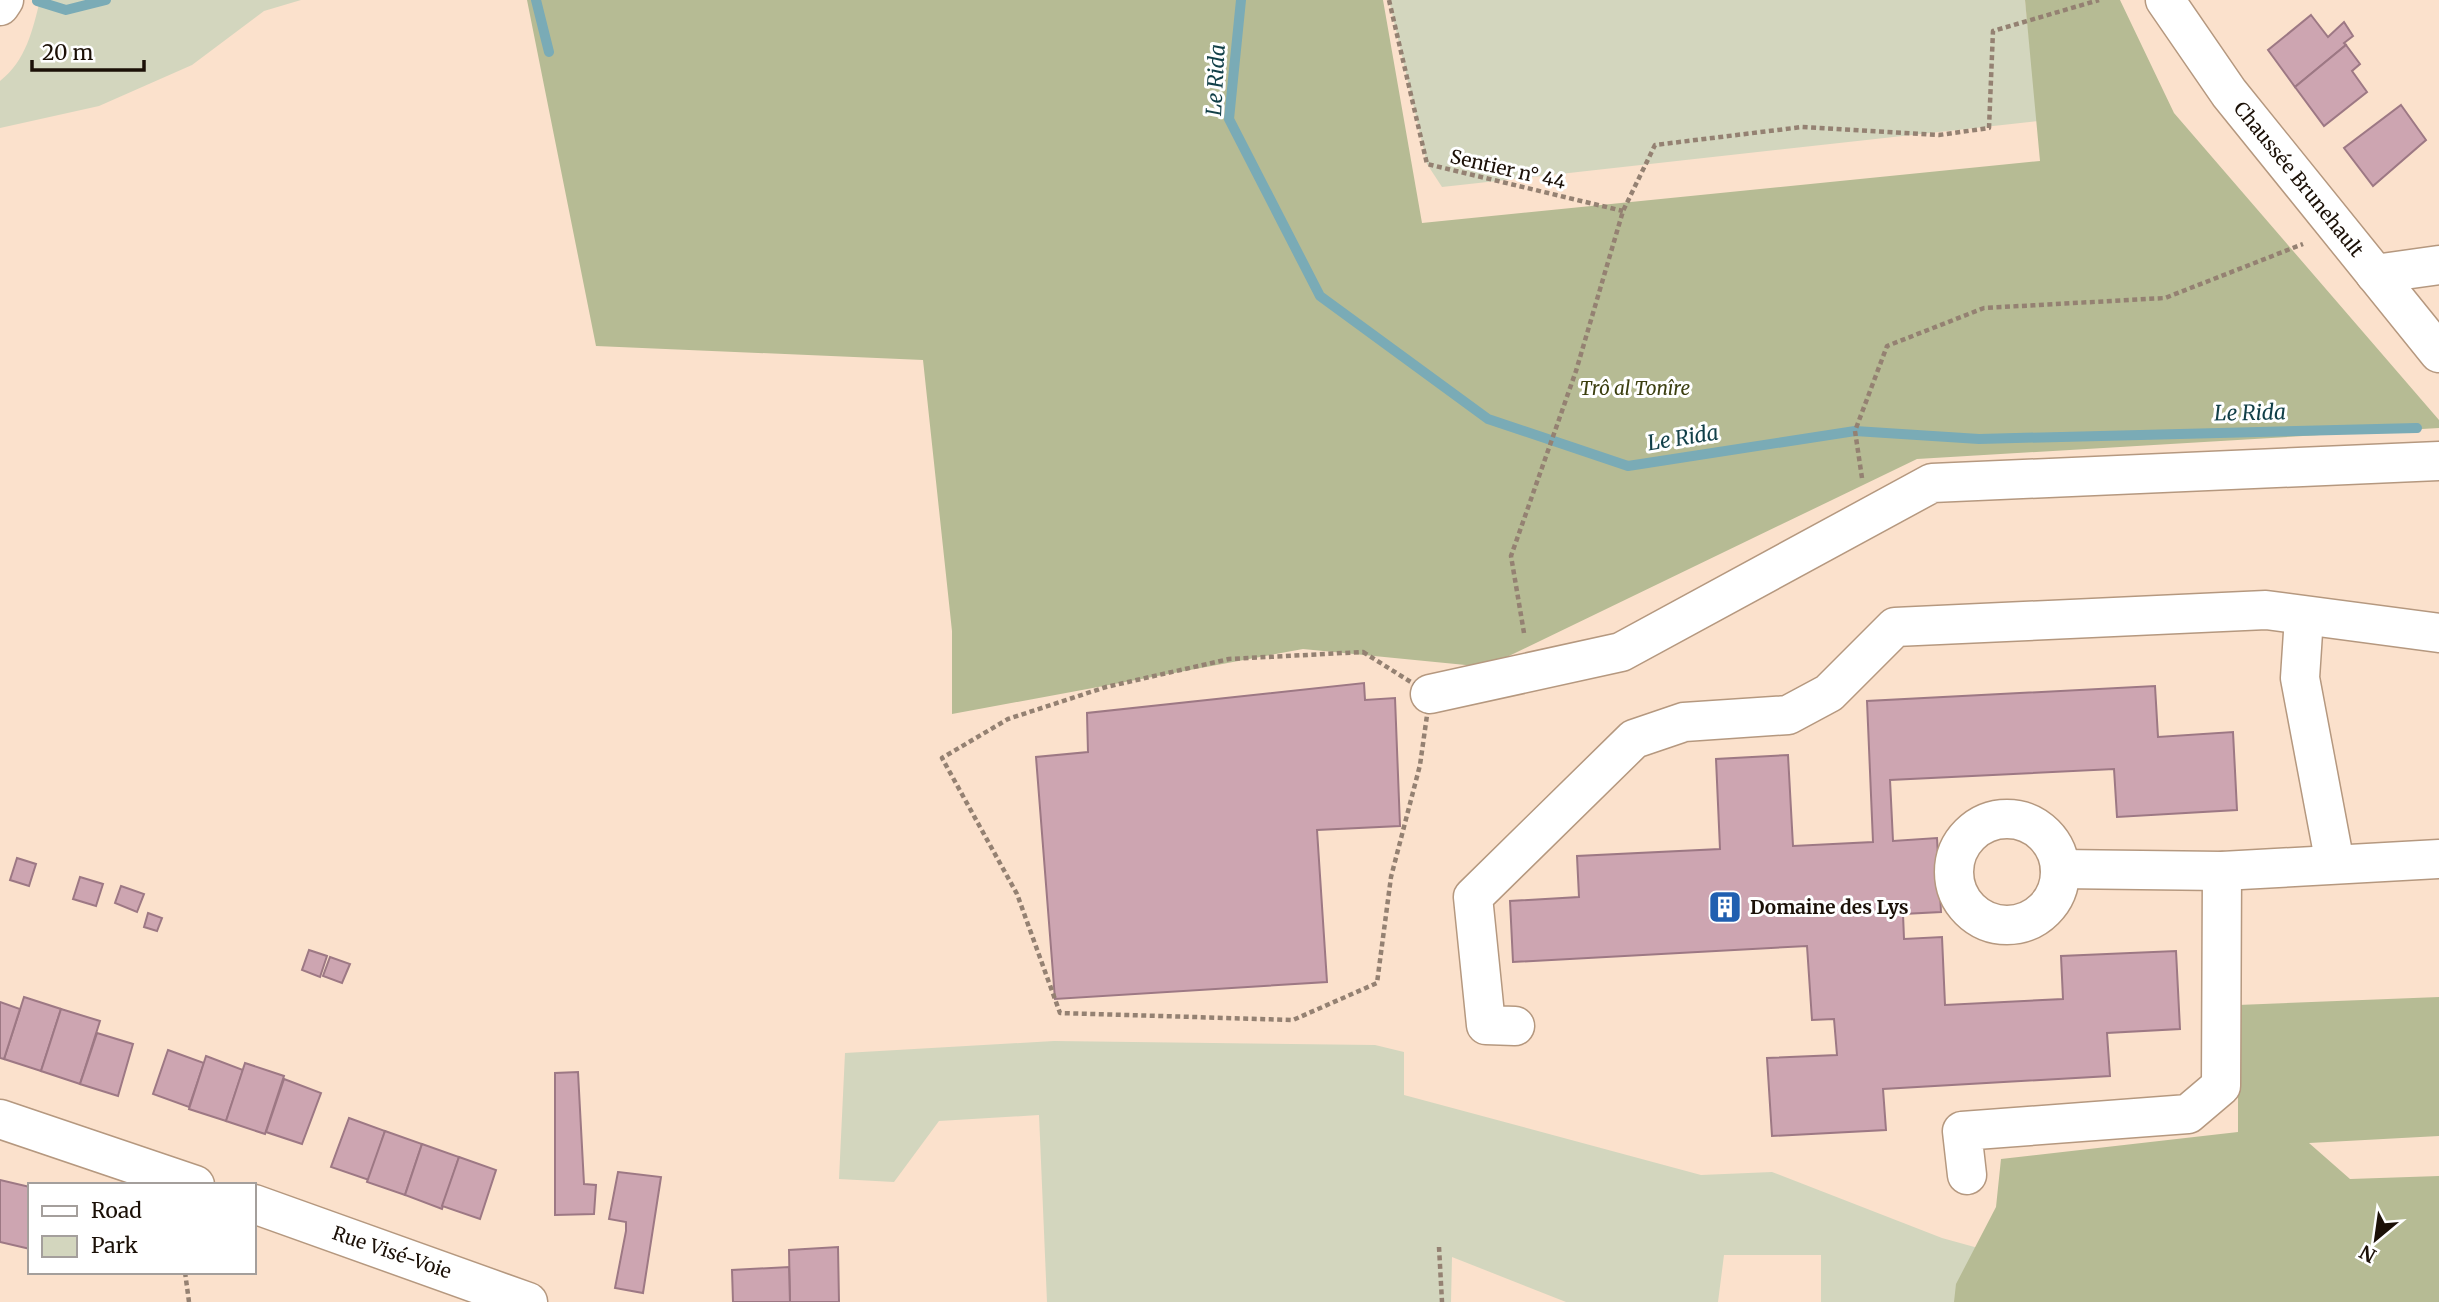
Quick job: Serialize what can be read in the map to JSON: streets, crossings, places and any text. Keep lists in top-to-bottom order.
{
  "streets": {
    "street": ["Chaussée Brunehault", "Rue Visé-Voie"],
    "path": ["Sentier n° 44"]
  },
  "water": ["Le Rida"],
  "parks": ["Trô al Tonîre"],
  "places": {
    "building": ["Domaine des Lys"]
  },
  "legend": ["Road", "Park"],
  "scale_bar": "20 m",
  "north": "bottom left"
}
